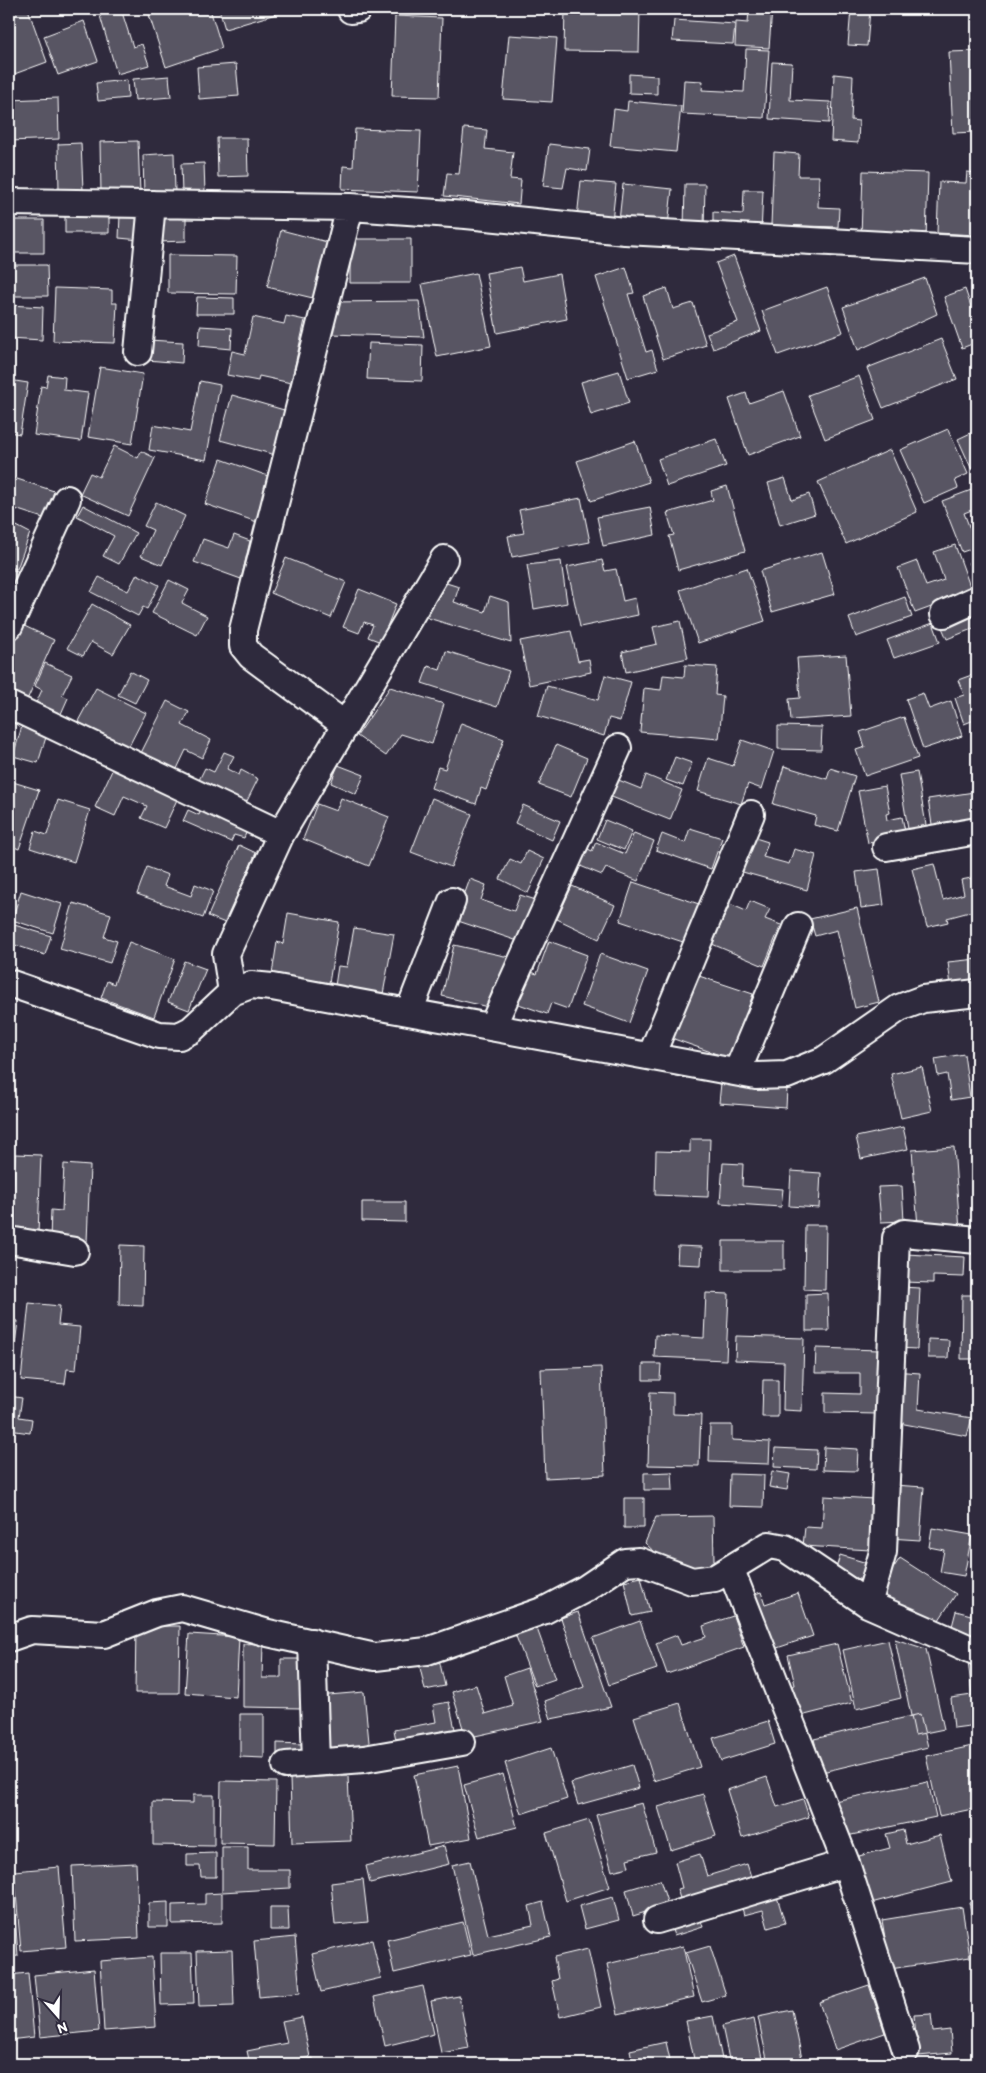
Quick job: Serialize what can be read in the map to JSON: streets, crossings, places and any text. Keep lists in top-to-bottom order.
{
  "north": "bottom"
}
